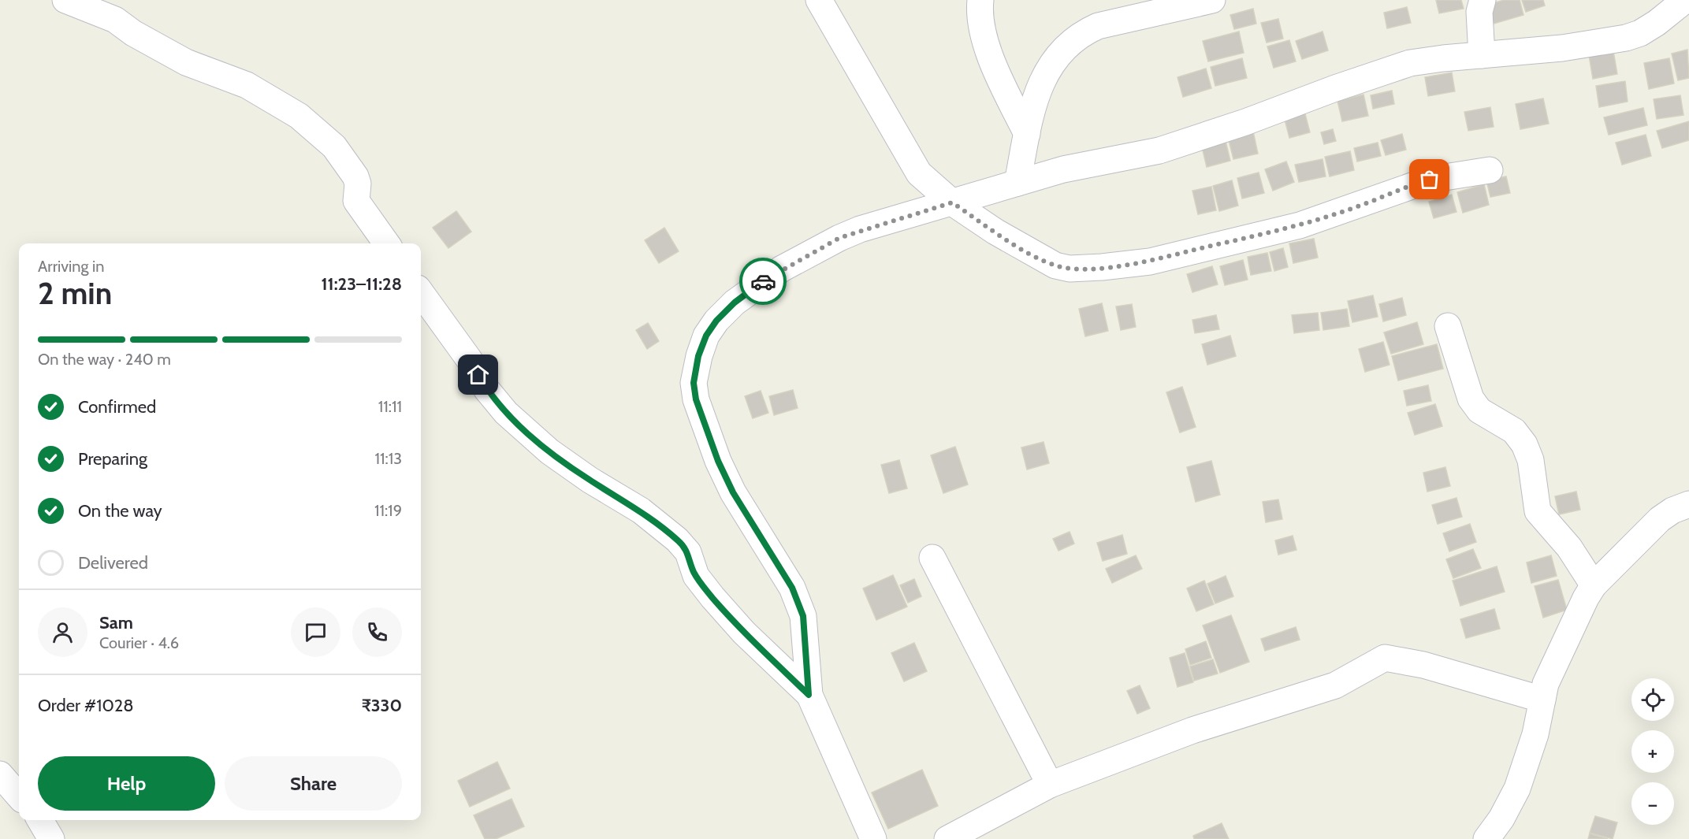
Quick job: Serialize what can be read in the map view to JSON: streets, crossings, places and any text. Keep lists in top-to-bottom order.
{
  "page": {
    "heading": ["2 min", "Arriving in", "11:23–11:28"],
    "panel": [
      "Sam",
      "Courier · 4.6",
      "Order #1028",
      "₹330"
    ],
    "bar": "On the way · 240 m",
    "list": [
      ["Confirmed", "11:11"],
      ["Preparing", "11:13"],
      ["On the way", "11:19"],
      "Delivered"
    ],
    "map_buttons": ["+", "−"],
    "buttons": ["Help", "Share"]
  }
}
